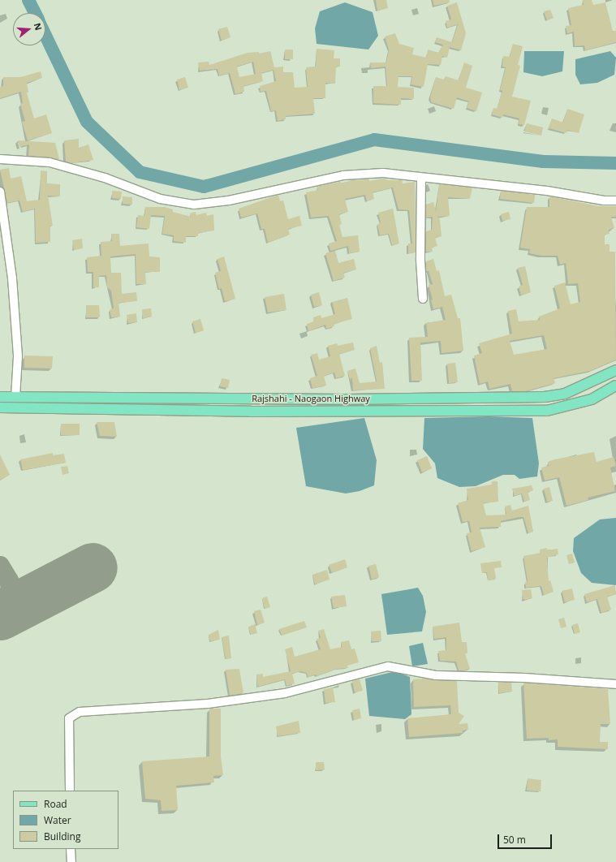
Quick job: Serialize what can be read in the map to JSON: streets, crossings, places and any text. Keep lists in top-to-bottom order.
{
  "streets": {
    "main road": ["Rajshahi - Naogaon Highway"]
  },
  "legend": ["Road", "Water", "Building"],
  "scale_bar": "50 m",
  "north": "right"
}
